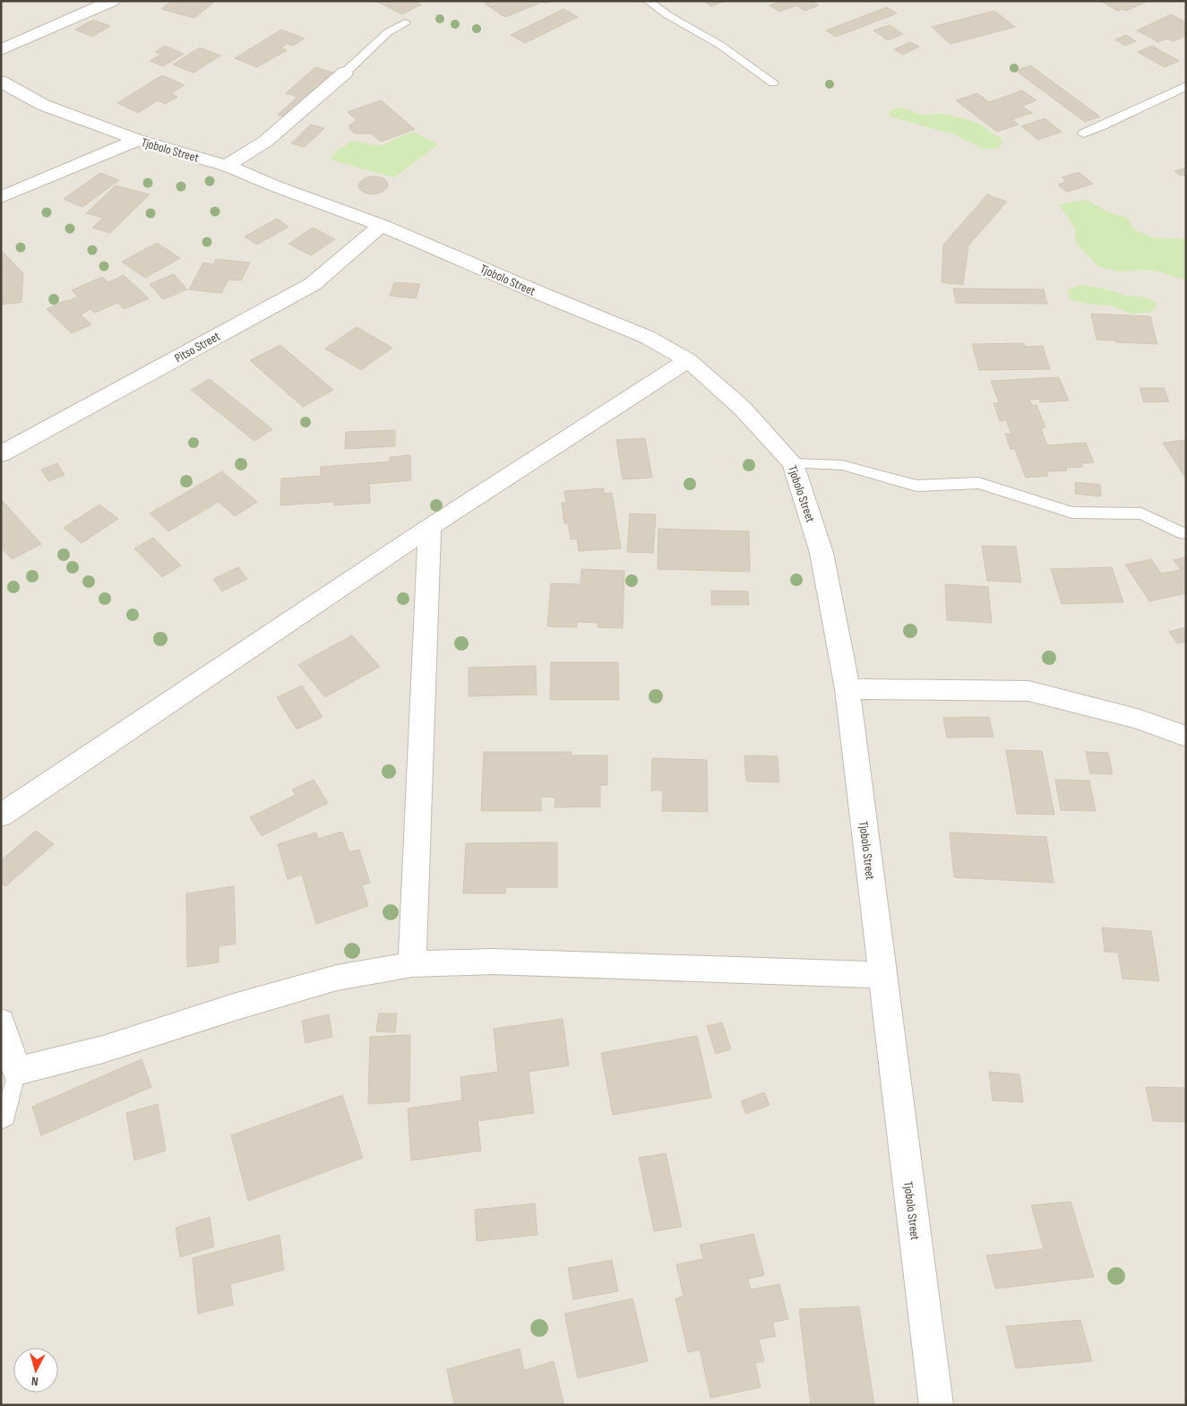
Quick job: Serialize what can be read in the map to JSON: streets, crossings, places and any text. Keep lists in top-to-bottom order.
{
  "streets": {
    "street": ["Tjobolo Street", "Pitso Street"]
  },
  "crossings": [
    ["Tjobolo Street", "Pitso Street"]
  ],
  "north": "bottom"
}
